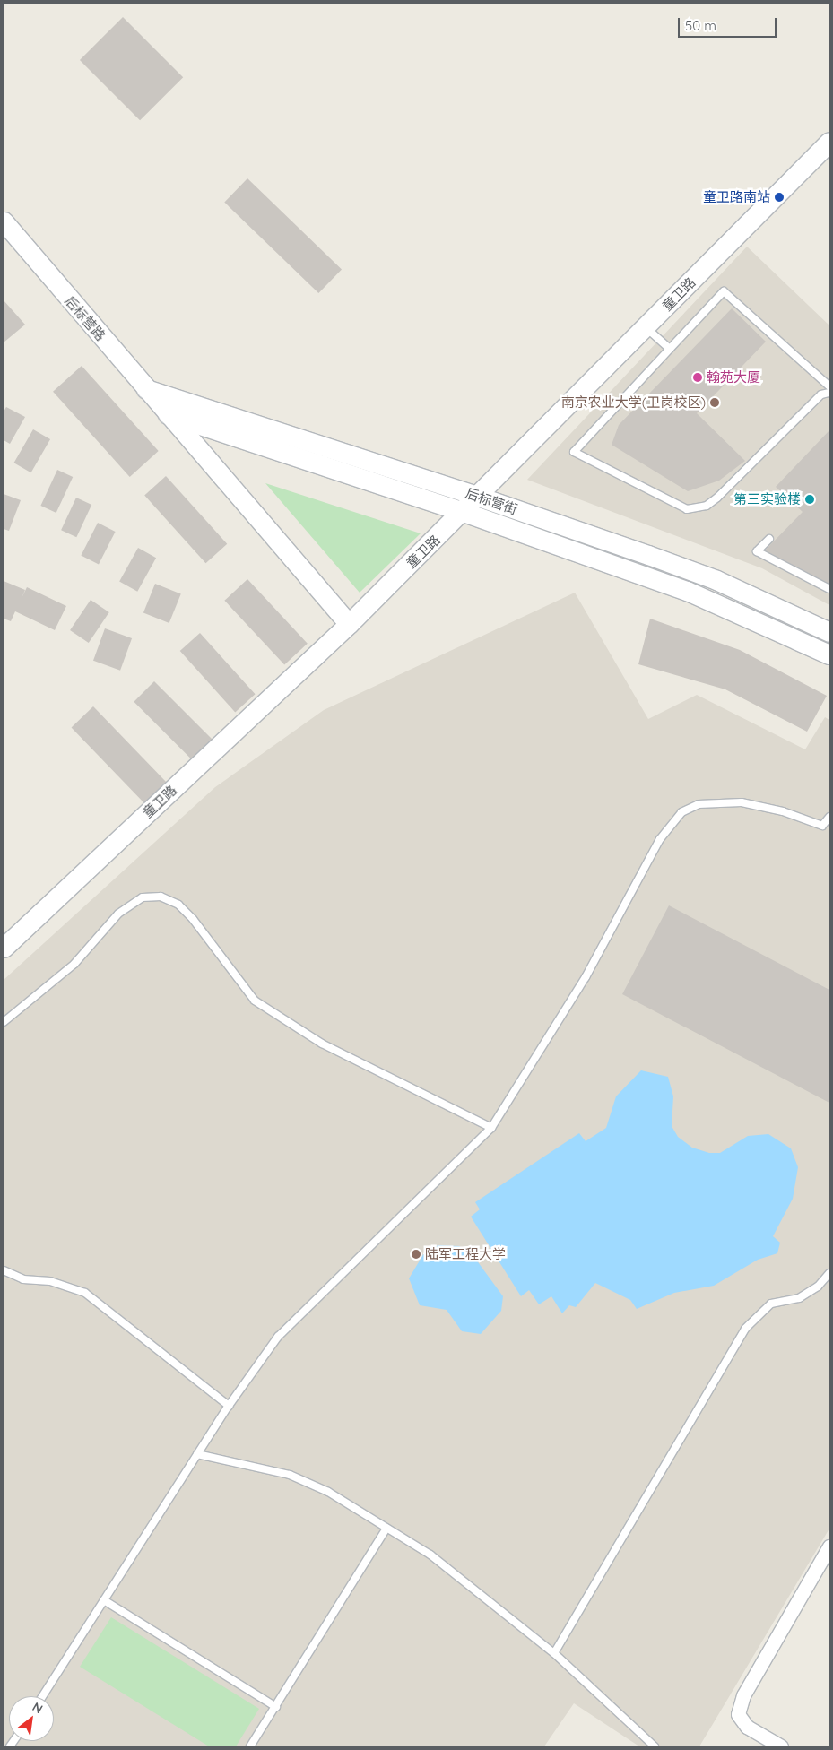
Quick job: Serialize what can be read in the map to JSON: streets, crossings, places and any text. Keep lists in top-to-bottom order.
{
  "streets": {
    "street": ["童卫路", "后标营路", "后标营街"]
  },
  "crossings": [
    ["童卫路", "后标营路"],
    ["童卫路", "后标营街"],
    ["后标营路", "后标营街"]
  ],
  "places": [
    "童卫路南站",
    "翰苑大厦",
    "南京农业大学(卫岗校区)",
    "第三实验楼",
    "陆军工程大学"
  ],
  "scale_bar": "50 m",
  "north": "top right"
}
